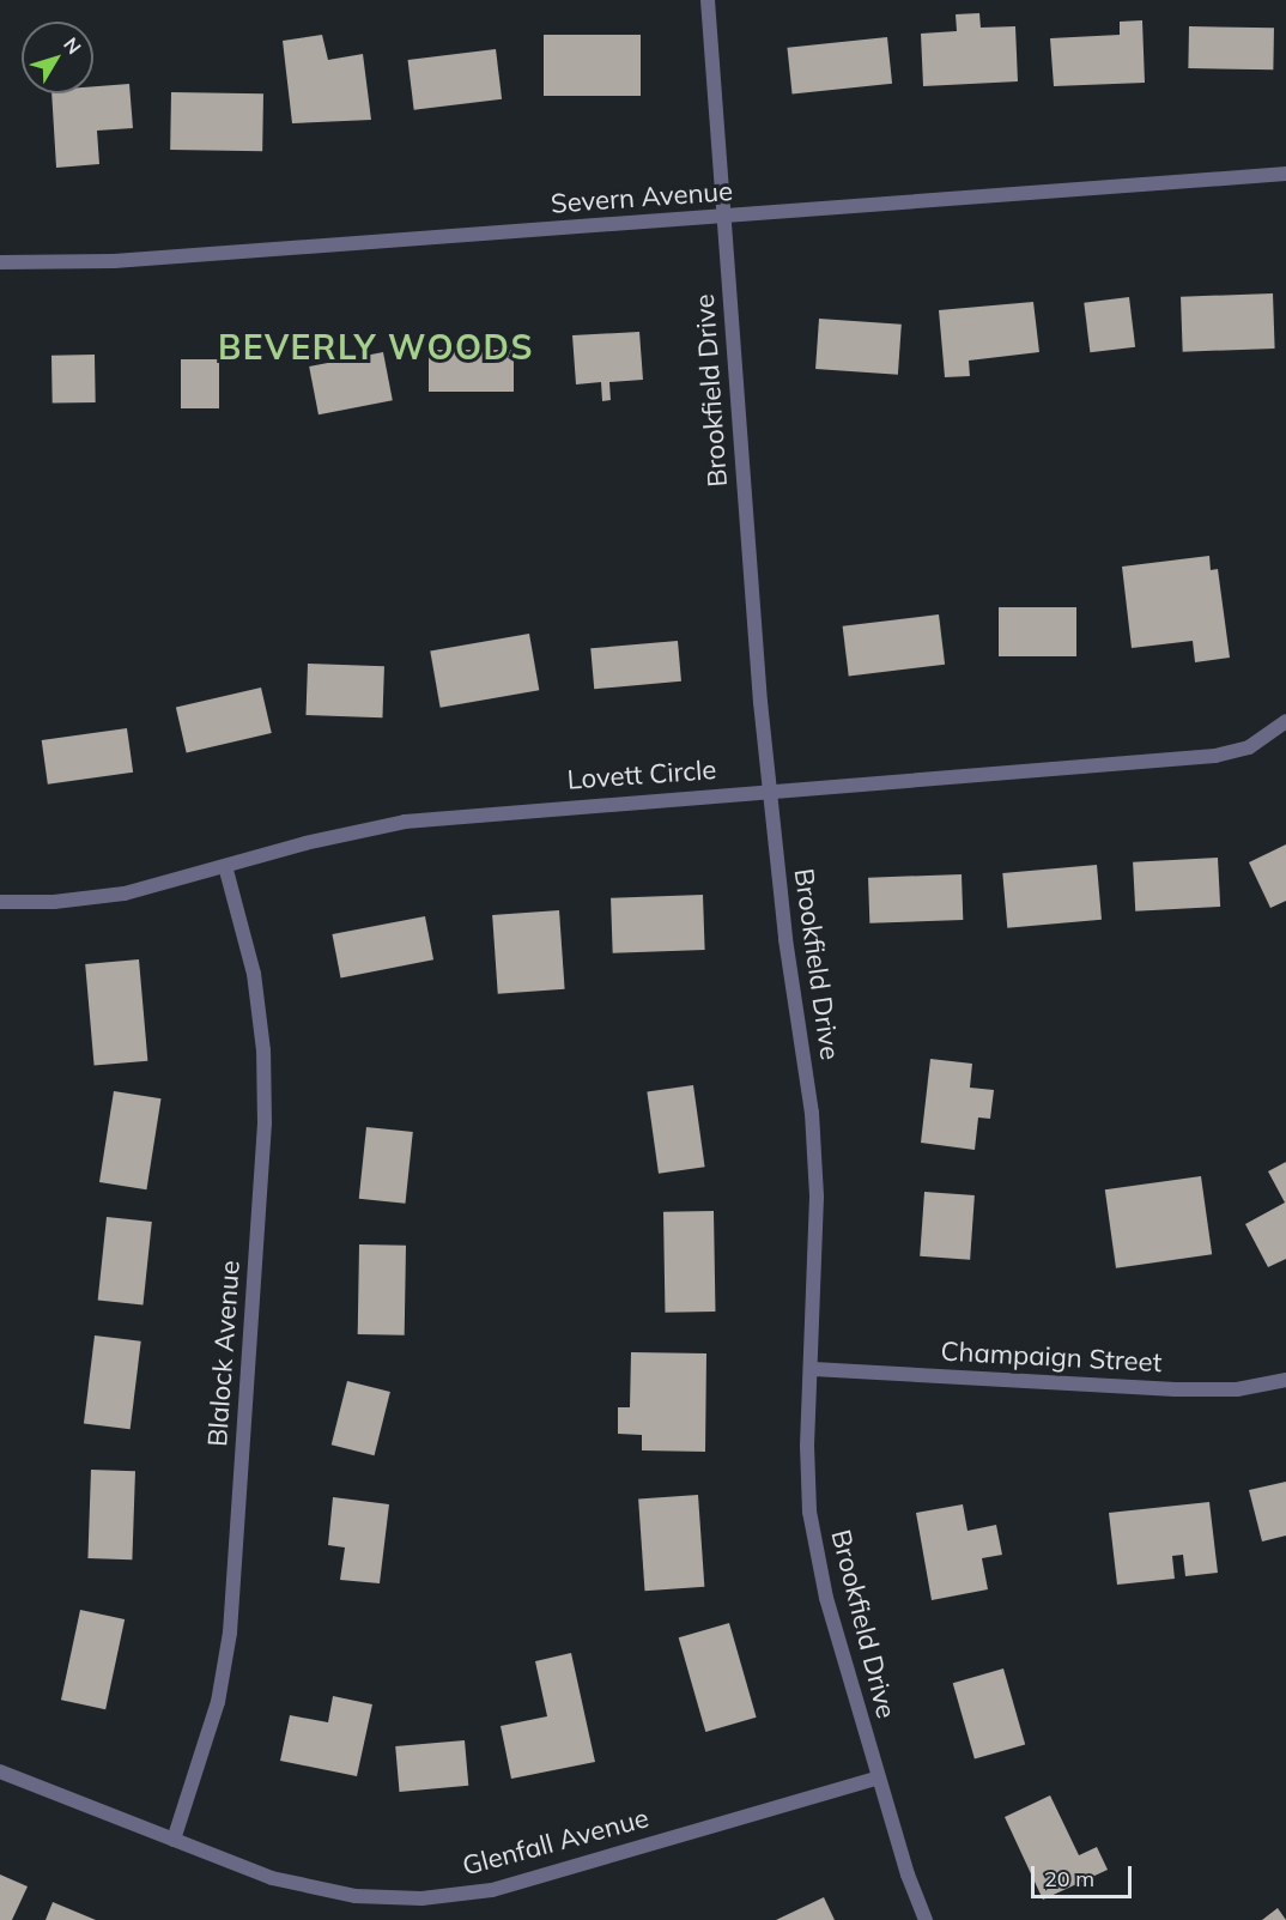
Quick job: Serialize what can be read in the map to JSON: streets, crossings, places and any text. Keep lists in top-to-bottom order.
{
  "streets": {
    "street": [
      "Severn Avenue",
      "Brookfield Drive",
      "Lovett Circle",
      "Blalock Avenue",
      "Champaign Street",
      "Glenfall Avenue"
    ]
  },
  "crossings": [
    ["Severn Avenue", "Brookfield Drive"],
    ["Brookfield Drive", "Lovett Circle"],
    ["Brookfield Drive", "Champaign Street"],
    ["Brookfield Drive", "Glenfall Avenue"],
    ["Lovett Circle", "Blalock Avenue"],
    ["Blalock Avenue", "Glenfall Avenue"]
  ],
  "districts": ["BEVERLY WOODS"],
  "scale_bar": "20 m",
  "north": "top right"
}
